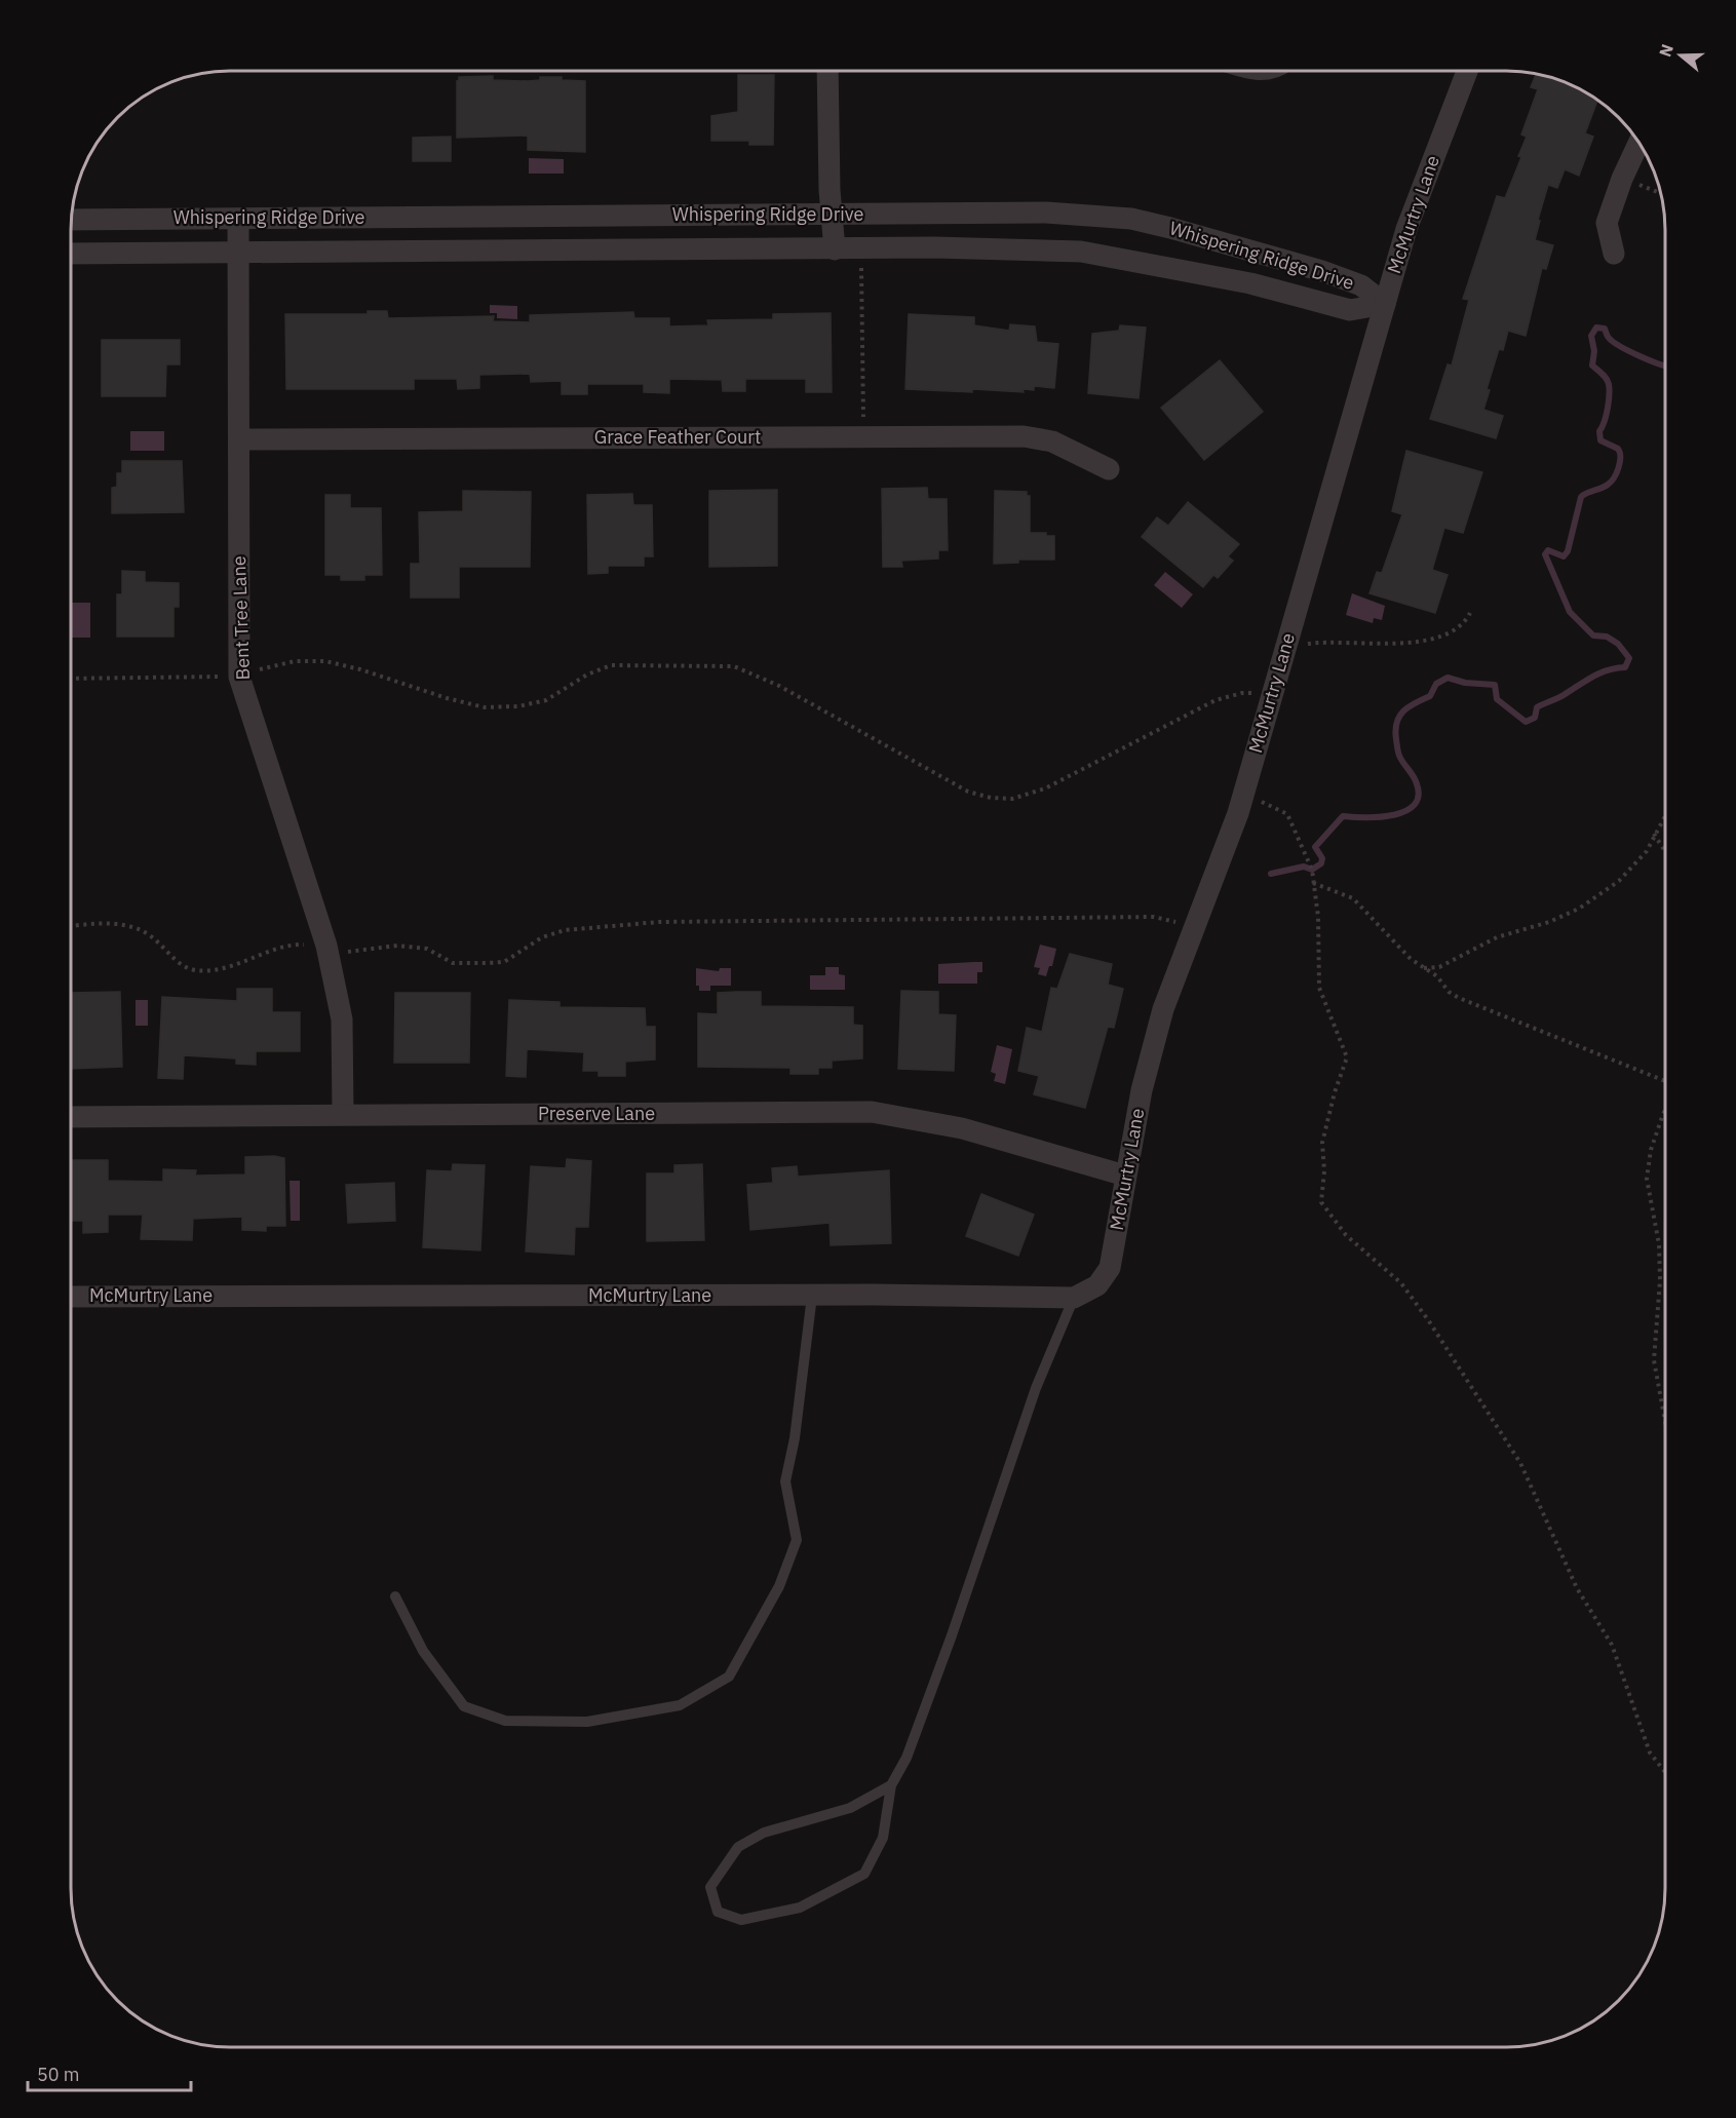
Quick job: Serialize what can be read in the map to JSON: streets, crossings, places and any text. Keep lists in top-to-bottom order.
{
  "streets": {
    "street": [
      "Whispering Ridge Drive",
      "McMurtry Lane",
      "Grace Feather Court",
      "Bent Tree Lane",
      "Preserve Lane"
    ]
  },
  "crossings": [
    ["Whispering Ridge Drive", "McMurtry Lane"],
    ["Whispering Ridge Drive", "Bent Tree Lane"],
    ["McMurtry Lane", "Preserve Lane"],
    ["Grace Feather Court", "Bent Tree Lane"],
    ["Bent Tree Lane", "Preserve Lane"]
  ],
  "scale_bar": "50 m",
  "north": "left"
}
